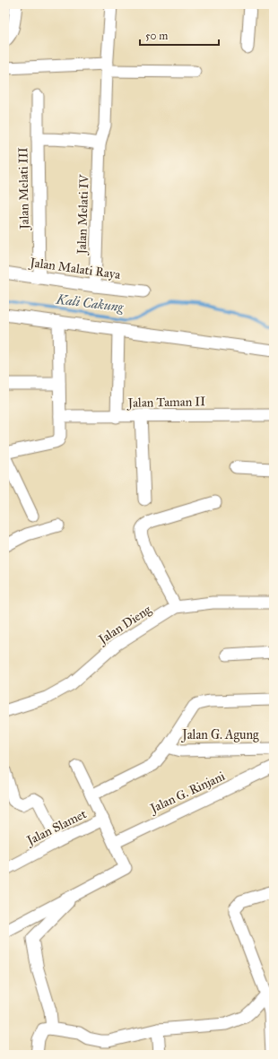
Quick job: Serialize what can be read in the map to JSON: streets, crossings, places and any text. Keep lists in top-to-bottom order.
{
  "streets": {
    "street": [
      "Jalan Melati III",
      "Jalan Melati IV",
      "Jalan Malati Raya",
      "Jalan Taman II",
      "Jalan Dieng",
      "Jalan G. Agung",
      "Jalan G. Rinjani",
      "Jalan Slamet"
    ]
  },
  "crossings": [
    ["Jalan Melati III", "Jalan Melati IV"],
    ["Jalan Melati III", "Jalan Malati Raya"],
    ["Jalan Melati IV", "Jalan Malati Raya"]
  ],
  "water": ["Kali Cakung"],
  "scale_bar": "50 m"
}
